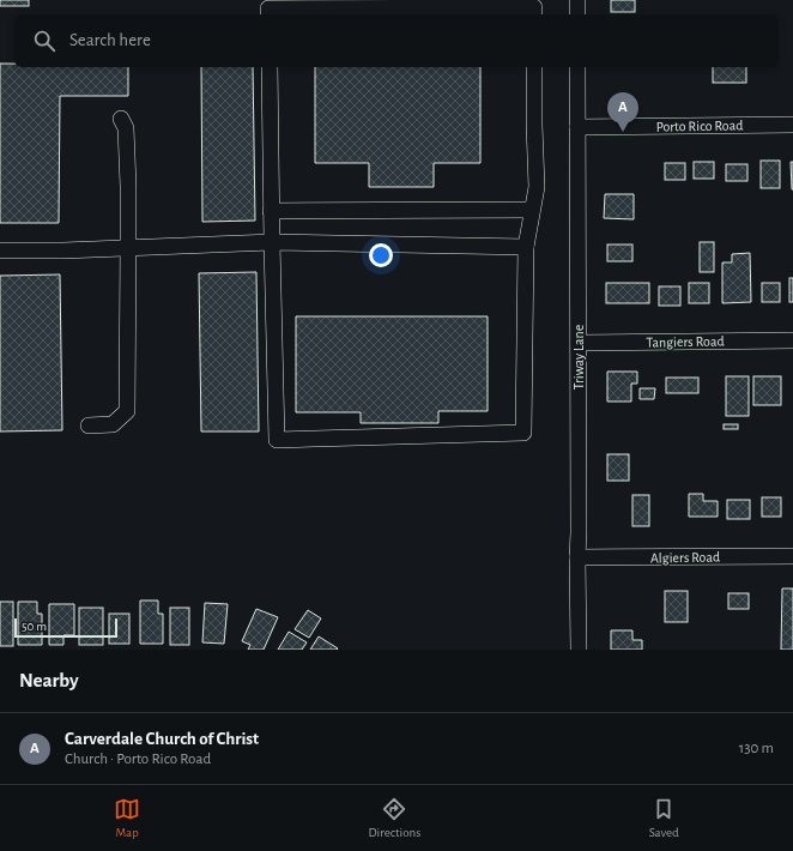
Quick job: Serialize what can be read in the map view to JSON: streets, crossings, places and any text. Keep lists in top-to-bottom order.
{
  "streets": {
    "street": [
      "Porto Rico Road",
      "Tangiers Road",
      "Triway Lane",
      "Algiers Road"
    ]
  },
  "crossings": [
    ["Porto Rico Road", "Triway Lane"],
    ["Tangiers Road", "Triway Lane"],
    ["Triway Lane", "Algiers Road"]
  ],
  "scale_bar": "50 m",
  "page": {
    "search": "Search here",
    "pins": "A",
    "scale": "50 m",
    "heading": "Nearby",
    "list": [
      {
        "mark": "A",
        "name": "Carverdale Church of Christ",
        "note": "Church · Porto Rico Road",
        "value": "130 m"
      }
    ],
    "nav": ["Map", "Directions", "Saved"]
  }
}
